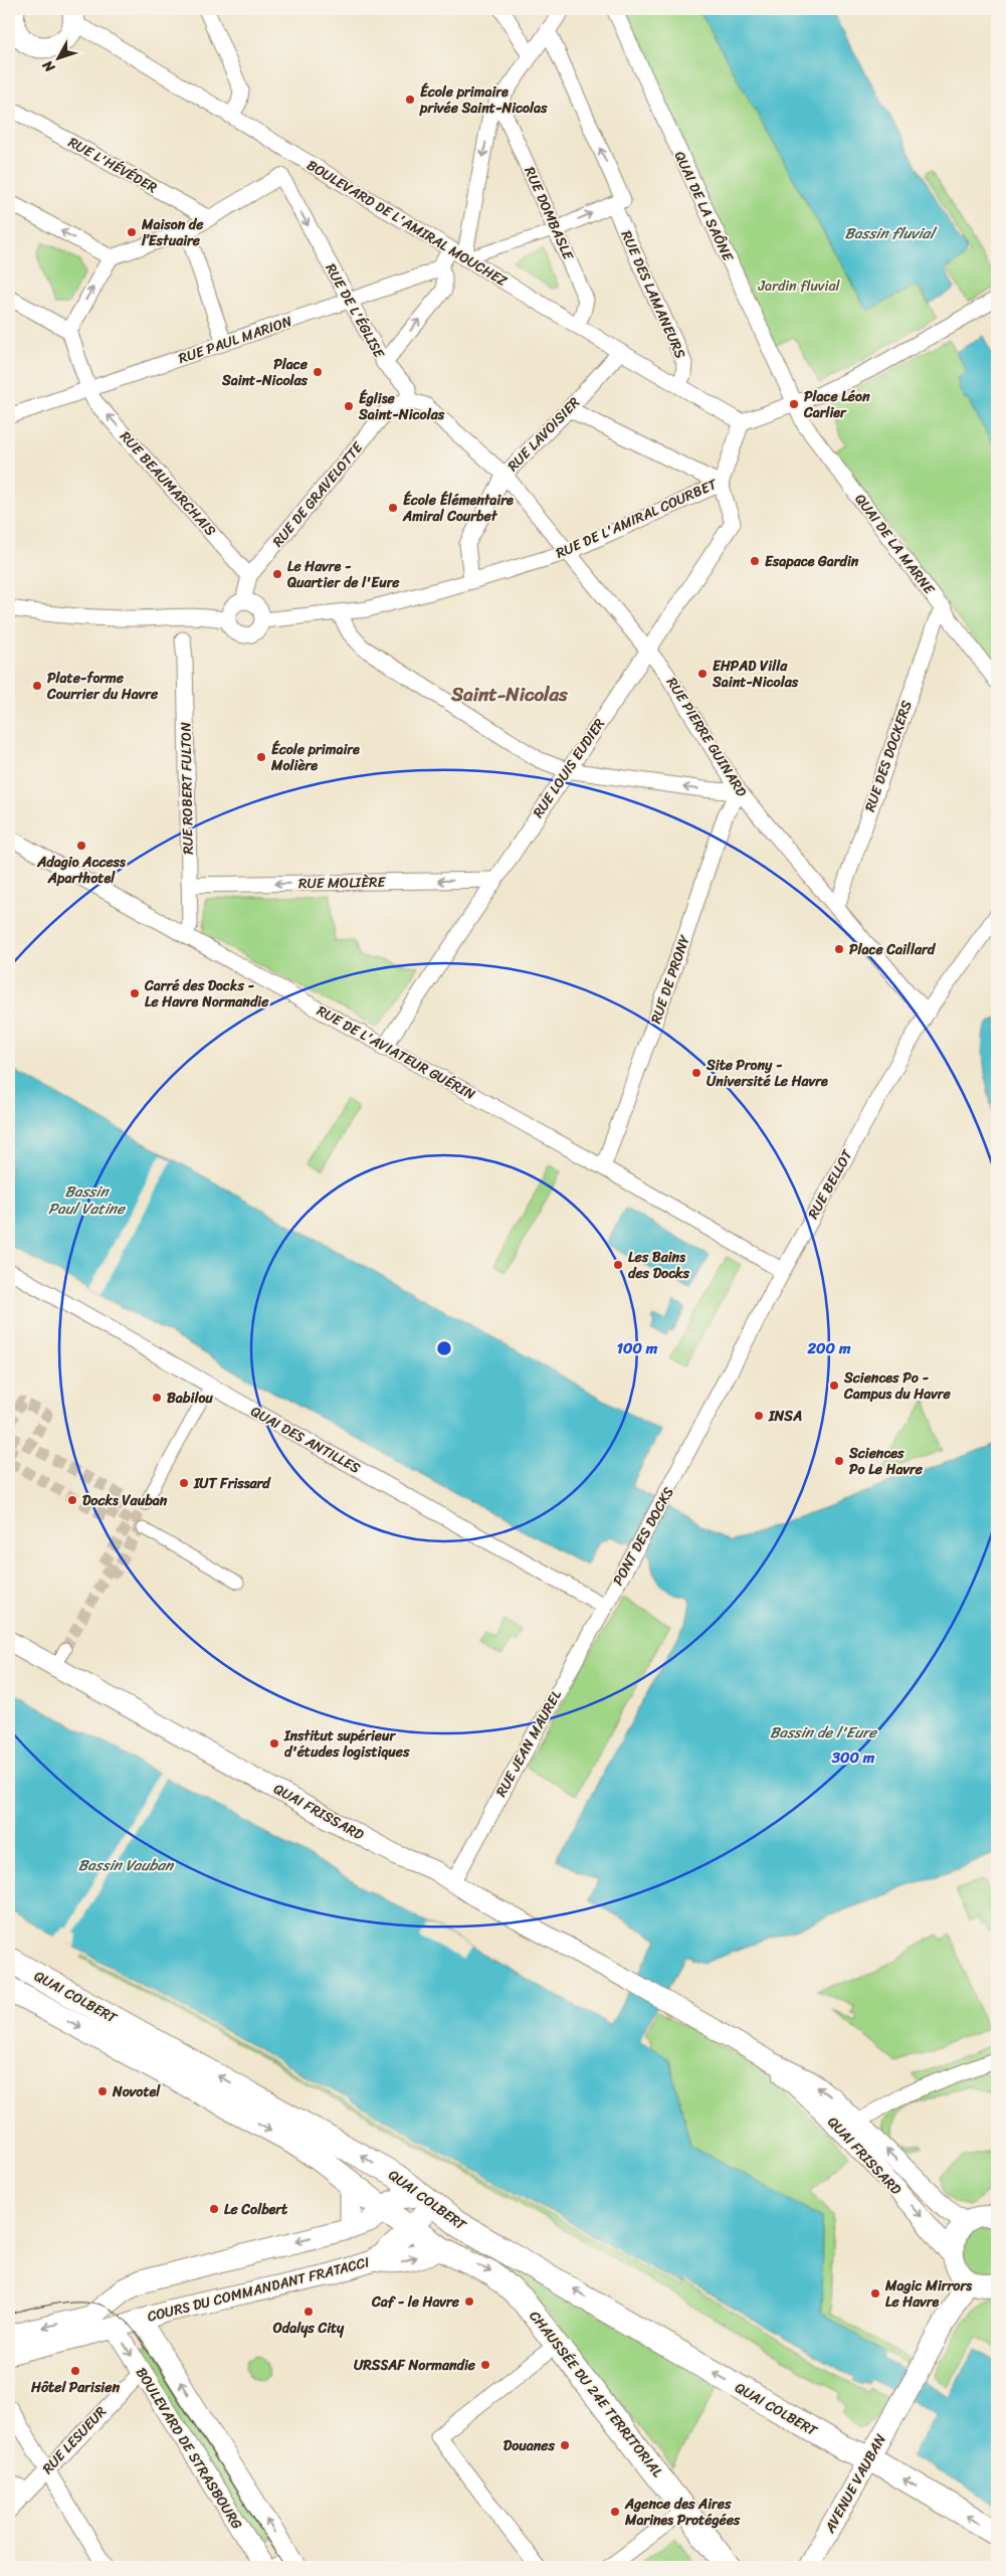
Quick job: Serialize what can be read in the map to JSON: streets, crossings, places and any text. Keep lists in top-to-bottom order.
{
  "streets": {
    "main road": [
      "QUAI COLBERT",
      "COURS DU COMMANDANT FRATACCI",
      "CHAUSSÉE DU 24E TERRITORIAL",
      "AVENUE VAUBAN"
    ],
    "street": [
      "RUE L'HÉVÉDER",
      "QUAI DE LA SAÔNE",
      "RUE DOMBASLE",
      "BOULEVARD DE L'AMIRAL MOUCHEZ",
      "RUE DES LAMANEURS",
      "RUE DE L'ÉGLISE",
      "RUE PAUL MARION",
      "RUE LAVOISIER",
      "RUE BEAUMARCHAIS",
      "RUE DE GRAVELOTTE",
      "RUE DE L'AMIRAL COURBET",
      "QUAI DE LA MARNE",
      "RUE PIERRE GUINARD",
      "RUE DES DOCKERS",
      "RUE LOUIS EUDIER",
      "RUE ROBERT FULTON",
      "RUE MOLIÈRE",
      "RUE DE PRONY",
      "RUE DE L'AVIATEUR GUÉRIN",
      "RUE BELLOT",
      "QUAI DES ANTILLES",
      "PONT DES DOCKS",
      "RUE JEAN MAUREL",
      "QUAI FRISSARD",
      "RUE LESUEUR",
      "BOULEVARD DE STRASBOURG"
    ]
  },
  "crossings": [
    ["QUAI DE LA SAÔNE", "QUAI DE LA MARNE"],
    ["RUE DOMBASLE", "BOULEVARD DE L'AMIRAL MOUCHEZ"],
    ["BOULEVARD DE L'AMIRAL MOUCHEZ", "RUE DES LAMANEURS"],
    ["BOULEVARD DE L'AMIRAL MOUCHEZ", "RUE LAVOISIER"],
    ["BOULEVARD DE L'AMIRAL MOUCHEZ", "RUE DE L'AMIRAL COURBET"],
    ["RUE DE L'ÉGLISE", "RUE PAUL MARION"],
    ["RUE DE L'ÉGLISE", "RUE DE GRAVELOTTE"],
    ["RUE PAUL MARION", "RUE BEAUMARCHAIS"],
    ["RUE LAVOISIER", "RUE DE L'AMIRAL COURBET"],
    ["RUE BEAUMARCHAIS", "RUE DE GRAVELOTTE"],
    ["RUE DE GRAVELOTTE", "RUE DE L'AMIRAL COURBET"],
    ["RUE DE L'AMIRAL COURBET", "RUE PIERRE GUINARD"],
    ["RUE DE L'AMIRAL COURBET", "RUE LOUIS EUDIER"],
    ["QUAI DE LA MARNE", "RUE DES DOCKERS"],
    ["RUE PIERRE GUINARD", "RUE DES DOCKERS"],
    ["RUE PIERRE GUINARD", "RUE LOUIS EUDIER"],
    ["RUE PIERRE GUINARD", "RUE DE PRONY"],
    ["RUE PIERRE GUINARD", "RUE BELLOT"],
    ["RUE LOUIS EUDIER", "RUE MOLIÈRE"],
    ["RUE LOUIS EUDIER", "RUE DE L'AVIATEUR GUÉRIN"],
    ["RUE ROBERT FULTON", "RUE MOLIÈRE"],
    ["RUE ROBERT FULTON", "RUE DE L'AVIATEUR GUÉRIN"],
    ["RUE DE PRONY", "RUE DE L'AVIATEUR GUÉRIN"],
    ["RUE DE L'AVIATEUR GUÉRIN", "RUE BELLOT"],
    ["RUE BELLOT", "PONT DES DOCKS"],
    ["QUAI DES ANTILLES", "PONT DES DOCKS"],
    ["QUAI DES ANTILLES", "RUE JEAN MAUREL"],
    ["PONT DES DOCKS", "RUE JEAN MAUREL"],
    ["RUE JEAN MAUREL", "QUAI FRISSARD"],
    ["QUAI COLBERT", "CHAUSSÉE DU 24E TERRITORIAL"],
    ["QUAI COLBERT", "AVENUE VAUBAN"],
    ["COURS DU COMMANDANT FRATACCI", "BOULEVARD DE STRASBOURG"],
    ["RUE LESUEUR", "BOULEVARD DE STRASBOURG"]
  ],
  "one_way": ["RUE DES LAMANEURS", "RUE BEAUMARCHAIS", "RUE MOLIÈRE"],
  "districts": ["Saint-Nicolas"],
  "water": [
    "Bassin fluvial",
    "Bassin Paul Vatine",
    "Bassin de l'Eure",
    "Bassin Vauban"
  ],
  "parks": ["Jardin fluvial"],
  "places": [
    "École primaire privée Saint-Nicolas",
    "Maison de l’Estuaire",
    "Place Saint-Nicolas",
    "Place Léon Carlier",
    "Église Saint-Nicolas",
    "École Élémentaire Amiral Courbet",
    "Esapace Gardin",
    "Le Havre - Quartier de l'Eure",
    "EHPAD Villa Saint-Nicolas",
    "Plate-forme Courrier du Havre",
    "École primaire Molière",
    "Adagio Access Aparthotel",
    "Place Caillard",
    "Carré des Docks - Le Havre Normandie",
    "Site Prony - Université Le Havre",
    "Les Bains des Docks",
    "Sciences Po - Campus du Havre",
    "Babilou",
    "INSA",
    "Sciences Po Le Havre",
    "IUT Frissard",
    "Docks Vauban",
    "Institut supérieur d'études logistiques",
    "Novotel",
    "Le Colbert",
    "Magic Mirrors Le Havre",
    "Caf - le Havre",
    "Odalys City",
    "URSSAF Normandie",
    "Hôtel Parisien",
    "Douanes",
    "Agence des Aires Marines Protégées"
  ],
  "north": "bottom left",
  "rings": ["100 m", "200 m", "300 m"]
}
